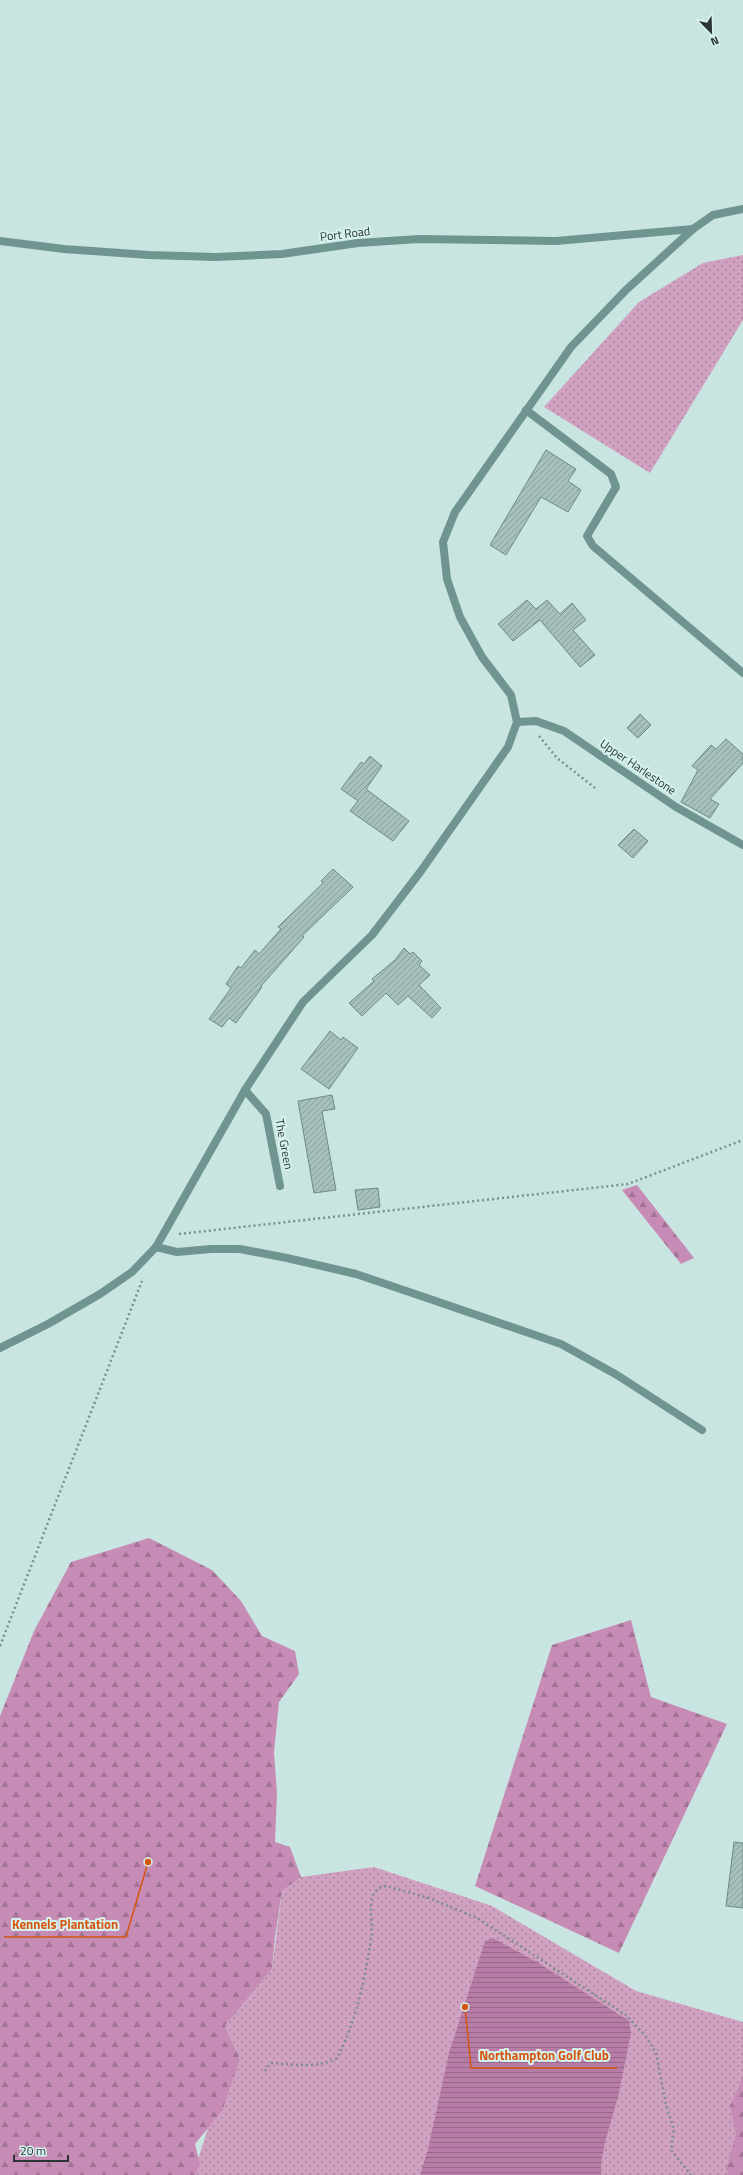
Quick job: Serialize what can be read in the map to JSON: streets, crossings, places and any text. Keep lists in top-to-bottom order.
{
  "streets": {
    "street": ["Port Road", "Upper Harlestone", "The Green"]
  },
  "places": ["Kennels Plantation", "Northampton Golf Club"],
  "scale_bar": "20 m",
  "north": "bottom right"
}
